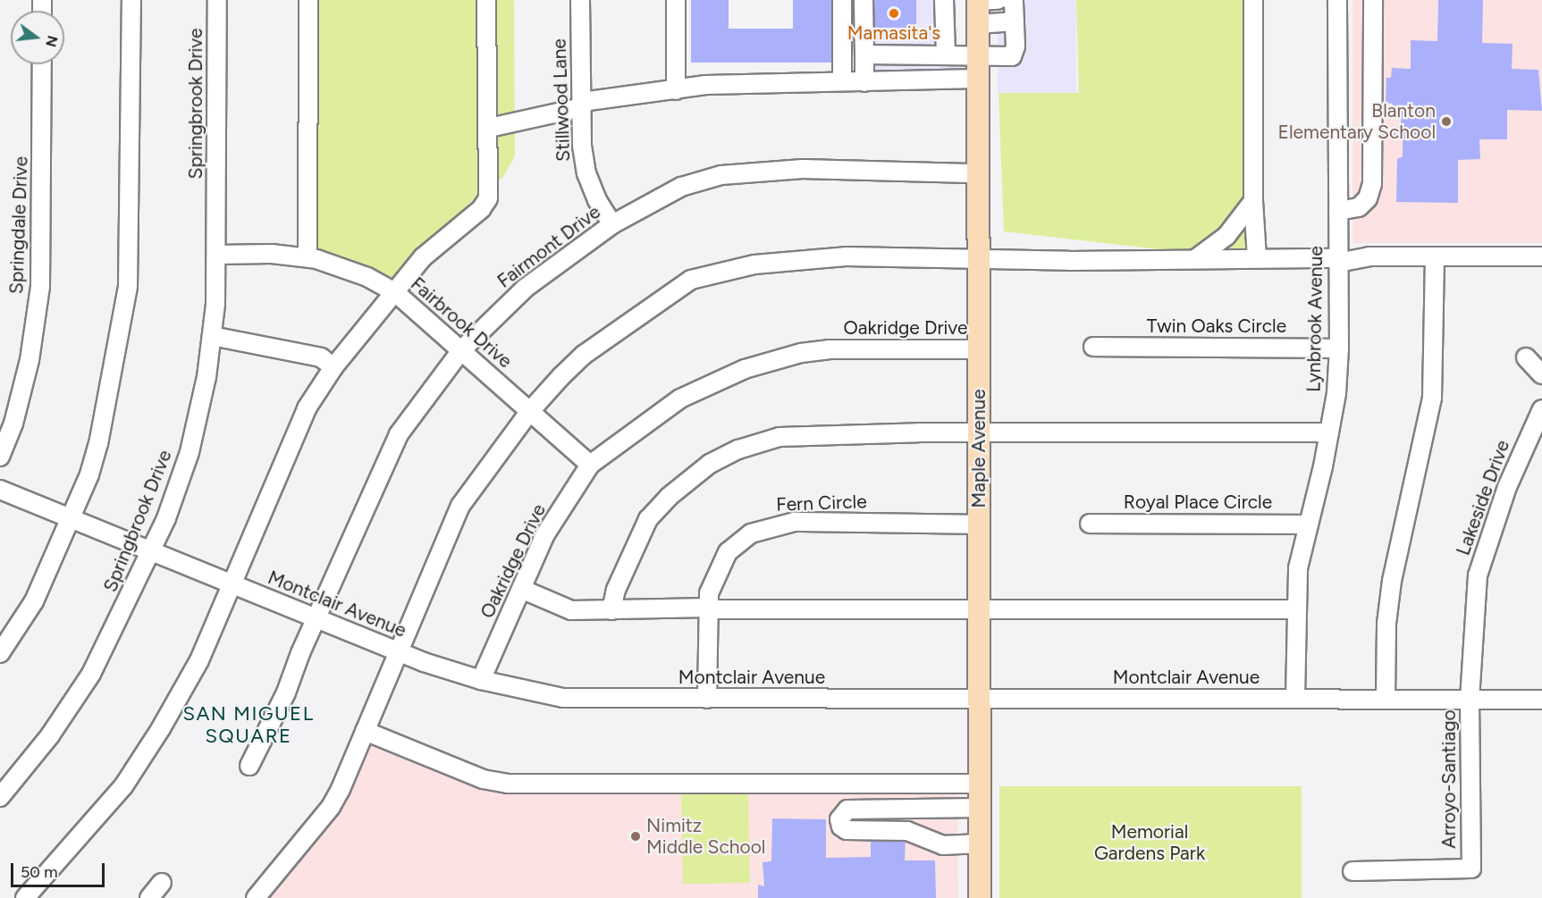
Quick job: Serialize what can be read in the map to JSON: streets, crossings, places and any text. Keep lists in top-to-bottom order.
{
  "streets": {
    "main road": ["Maple Avenue"],
    "street": [
      "Stillwood Lane",
      "Springbrook Drive",
      "Springdale Drive",
      "Fairmont Drive",
      "Lynbrook Avenue",
      "Fairbrook Drive",
      "Twin Oaks Circle",
      "Oakridge Drive",
      "Lakeside Drive",
      "Royal Place Circle",
      "Fern Circle",
      "Montclair Avenue",
      "Arroyo-Santiago"
    ]
  },
  "crossings": [
    ["Stillwood Lane", "Fairmont Drive"],
    ["Springbrook Drive", "Fairbrook Drive"],
    ["Springbrook Drive", "Montclair Avenue"],
    ["Fairmont Drive", "Fairbrook Drive"],
    ["Fairmont Drive", "Maple Avenue"],
    ["Fairmont Drive", "Montclair Avenue"],
    ["Lynbrook Avenue", "Twin Oaks Circle"],
    ["Lynbrook Avenue", "Royal Place Circle"],
    ["Lynbrook Avenue", "Montclair Avenue"],
    ["Fairbrook Drive", "Oakridge Drive"],
    ["Oakridge Drive", "Maple Avenue"],
    ["Oakridge Drive", "Montclair Avenue"],
    ["Maple Avenue", "Fern Circle"],
    ["Maple Avenue", "Montclair Avenue"],
    ["Lakeside Drive", "Montclair Avenue"],
    ["Lakeside Drive", "Arroyo-Santiago"],
    ["Fern Circle", "Montclair Avenue"],
    ["Montclair Avenue", "Arroyo-Santiago"]
  ],
  "districts": ["SAN MIGUEL SQUARE"],
  "parks": ["Memorial Gardens Park"],
  "places": ["Mamasita's", "Blanton Elementary School", "Nimitz Middle School"],
  "scale_bar": "50 m",
  "north": "right"
}
